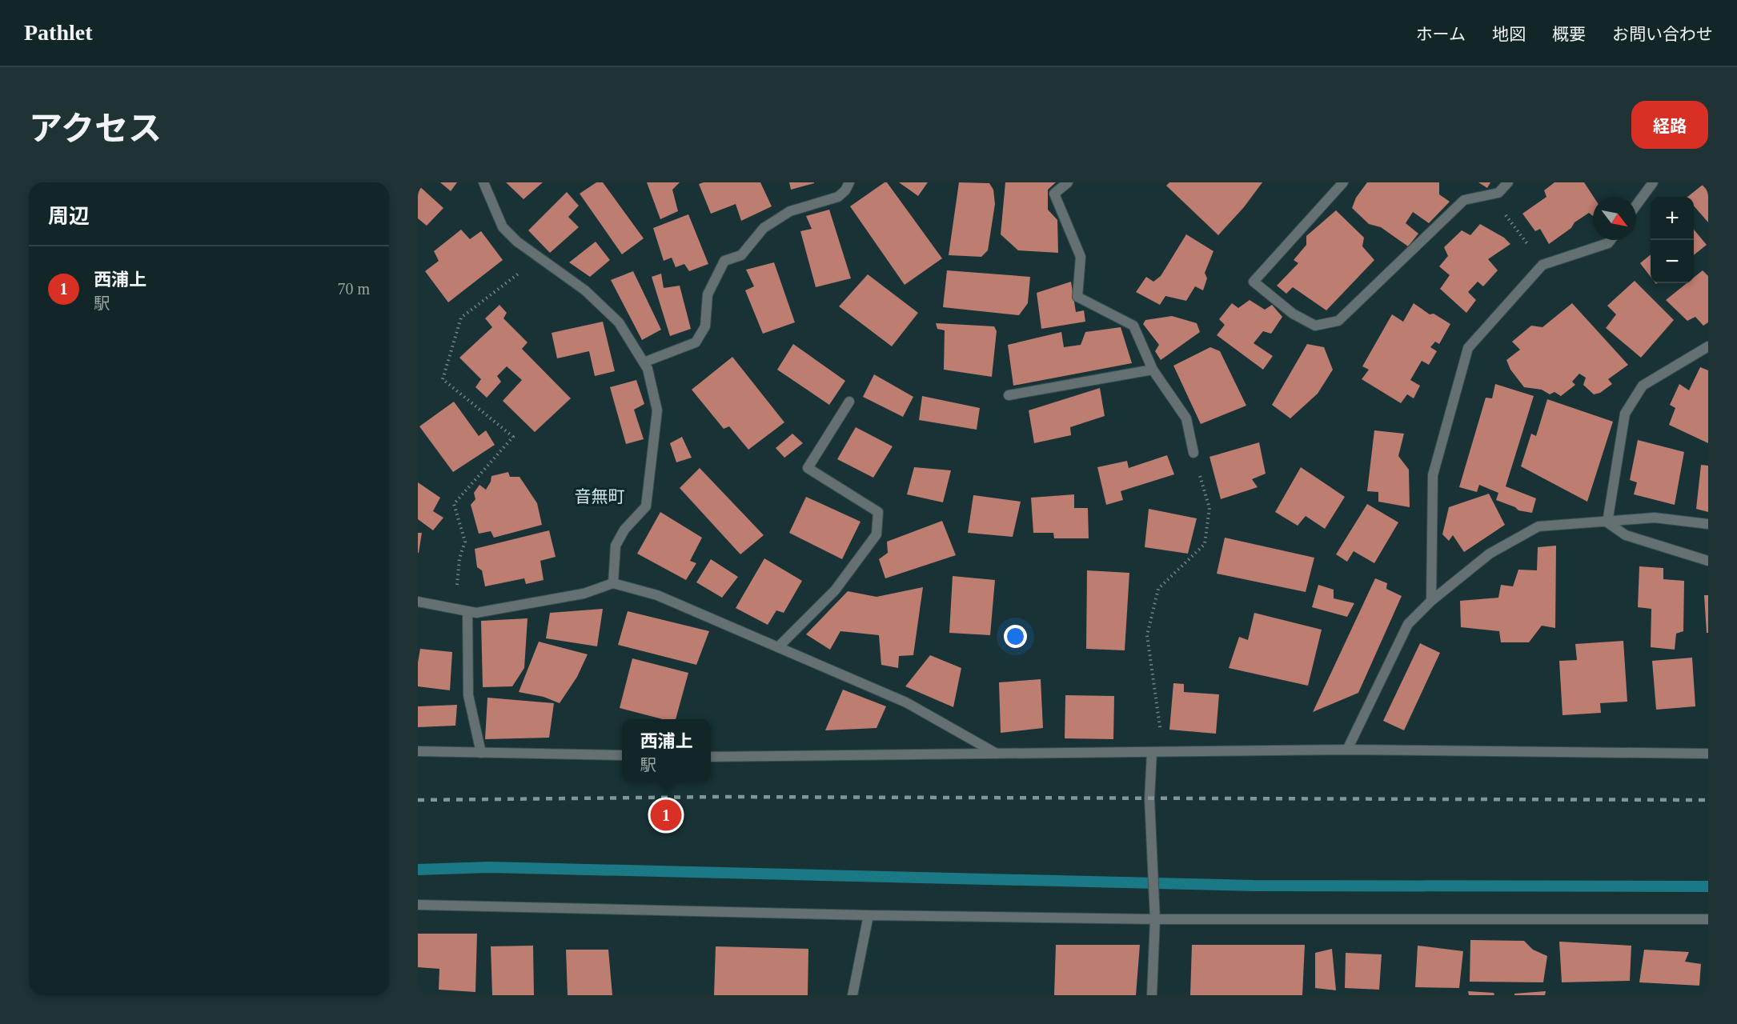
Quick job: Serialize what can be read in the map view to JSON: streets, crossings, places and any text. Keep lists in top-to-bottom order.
{
  "districts": ["音無町"],
  "north": "bottom right",
  "page": {
    "header": "Pathlet",
    "nav": [
      "ホーム",
      "地図",
      "概要",
      "お問い合わせ"
    ],
    "title": "アクセス",
    "buttons": "経路",
    "heading": "周辺",
    "map_buttons": ["+", "−"],
    "list": [
      {
        "mark": "1",
        "name": "西浦上",
        "note": "駅",
        "value": "70 m"
      }
    ],
    "popup": ["西浦上", "駅"],
    "pins": "1"
  }
}
